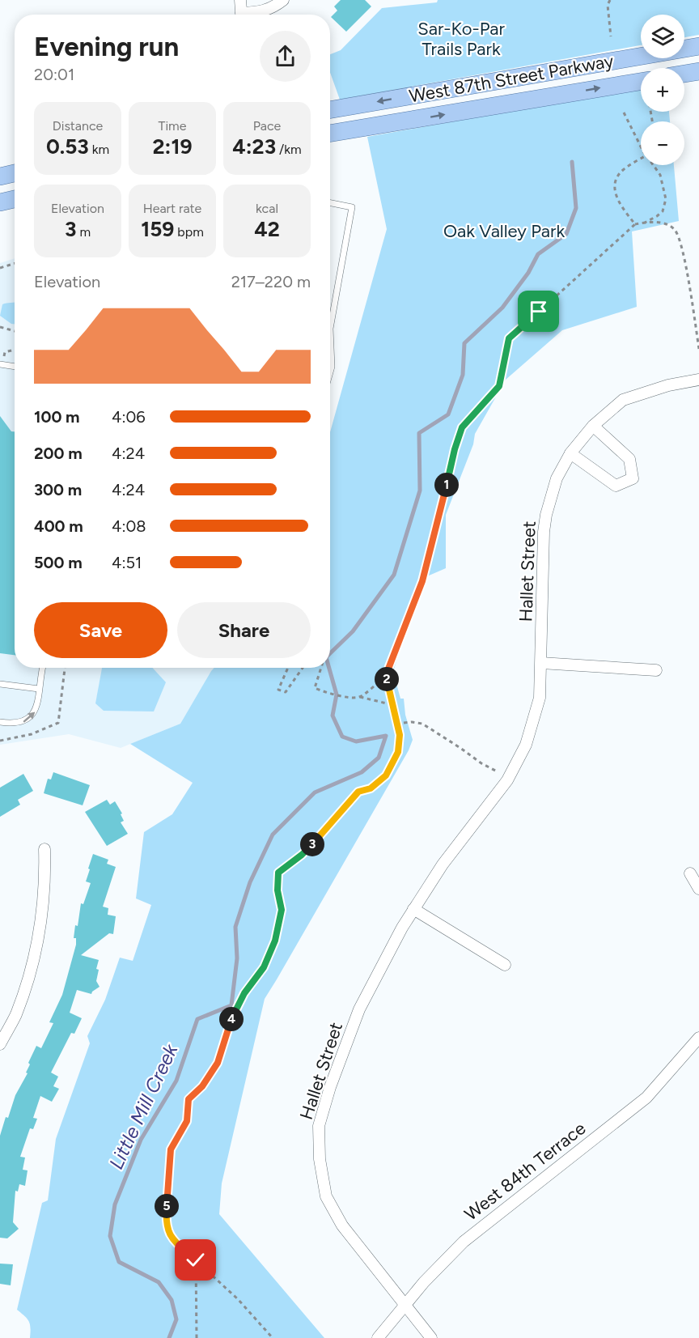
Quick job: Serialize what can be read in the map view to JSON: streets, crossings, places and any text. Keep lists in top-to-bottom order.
{
  "streets": {
    "main road": ["West 87th Street Parkway"],
    "street": ["Hallet Street", "West 84th Terrace"]
  },
  "crossings": [
    ["Hallet Street", "West 84th Terrace"]
  ],
  "water": ["Little Mill Creek"],
  "parks": ["Sar-Ko-Par Trails Park", "Oak Valley Park"],
  "page": {
    "map_buttons": ["+", "−"],
    "heading": ["Evening run", "20:01"],
    "stats": [
      ["Distance", "0.53 km"],
      ["Time", "2:19"],
      ["Pace", "4:23 /km"],
      ["Elevation", "3 m"],
      ["Heart rate", "159 bpm"],
      ["kcal", "42"]
    ],
    "chart": ["Elevation", "217–220 m"],
    "list": [
      {
        "name": "100 m",
        "note": "4:06"
      },
      {
        "name": "200 m",
        "note": "4:24"
      },
      {
        "name": "300 m",
        "note": "4:24"
      },
      {
        "name": "400 m",
        "note": "4:08"
      },
      {
        "name": "500 m",
        "note": "4:51"
      }
    ],
    "pins": [
      "1",
      "2",
      "3",
      "4",
      "5"
    ],
    "buttons": ["Save", "Share"]
  }
}
